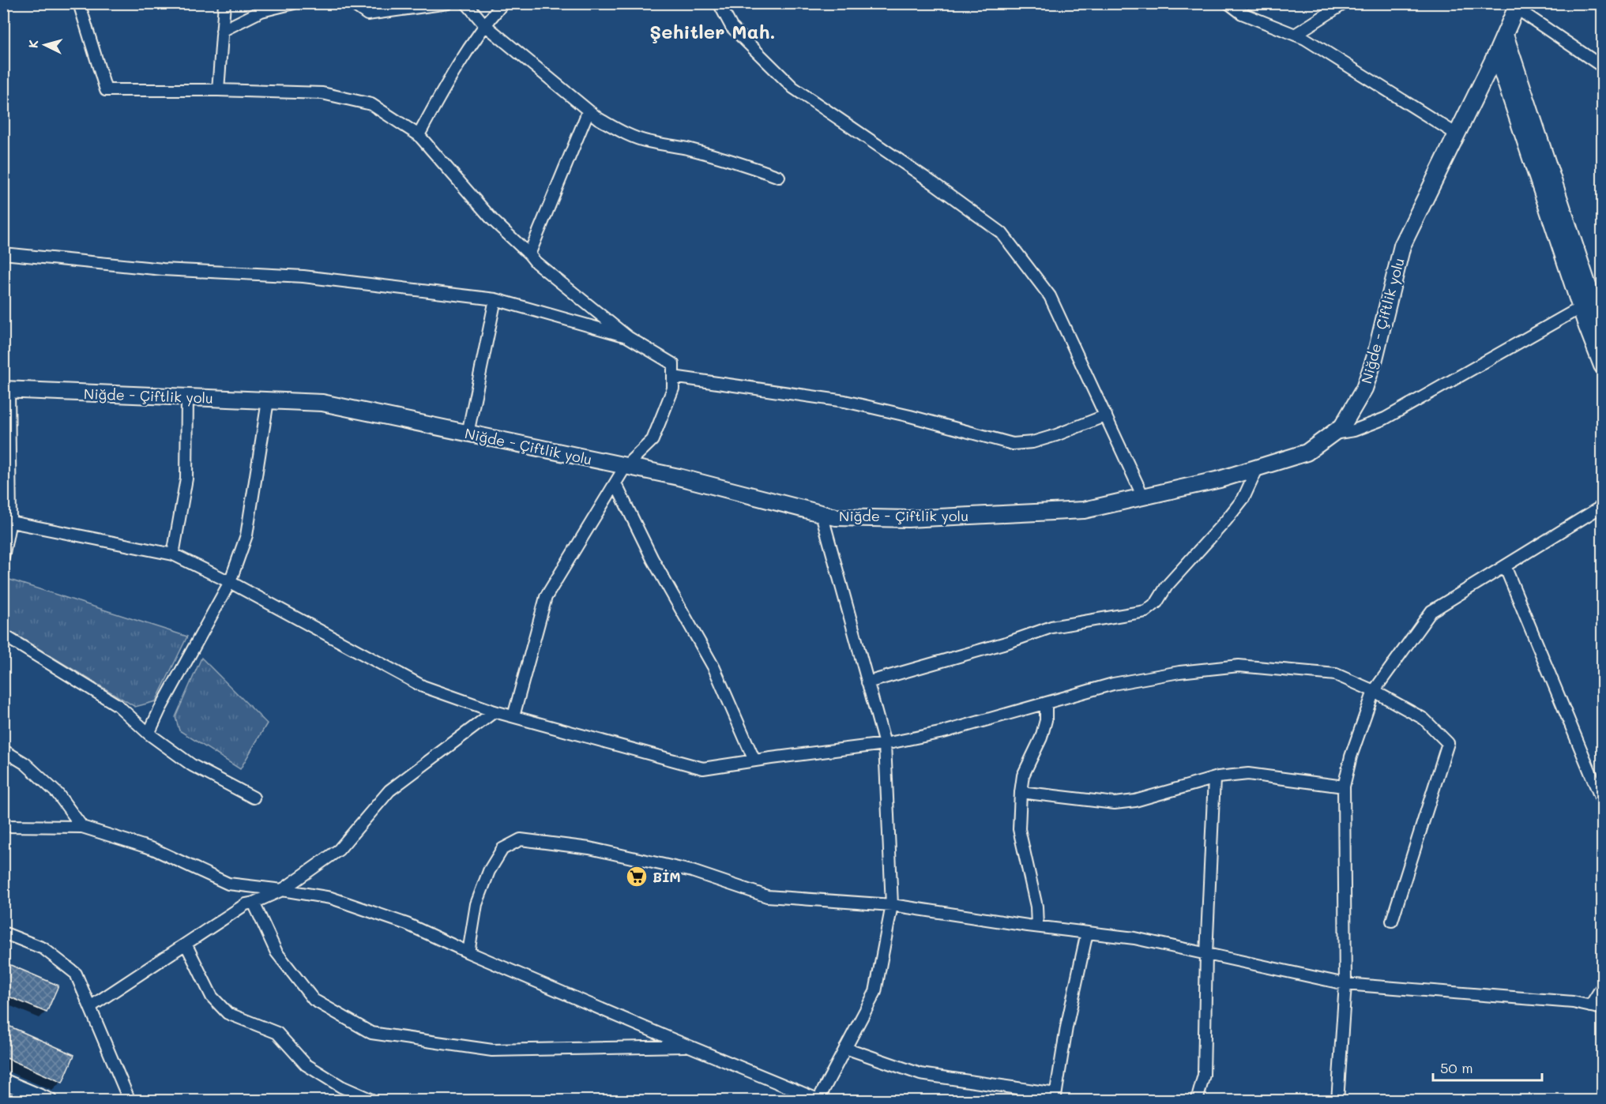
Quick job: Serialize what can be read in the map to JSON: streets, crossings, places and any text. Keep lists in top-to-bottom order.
{
  "streets": {
    "main road": ["Niğde - Çiftlik yolu"]
  },
  "districts": ["Şehitler Mah."],
  "places": {
    "supermarket": ["BİM"]
  },
  "scale_bar": "50 m",
  "north": "left"
}
